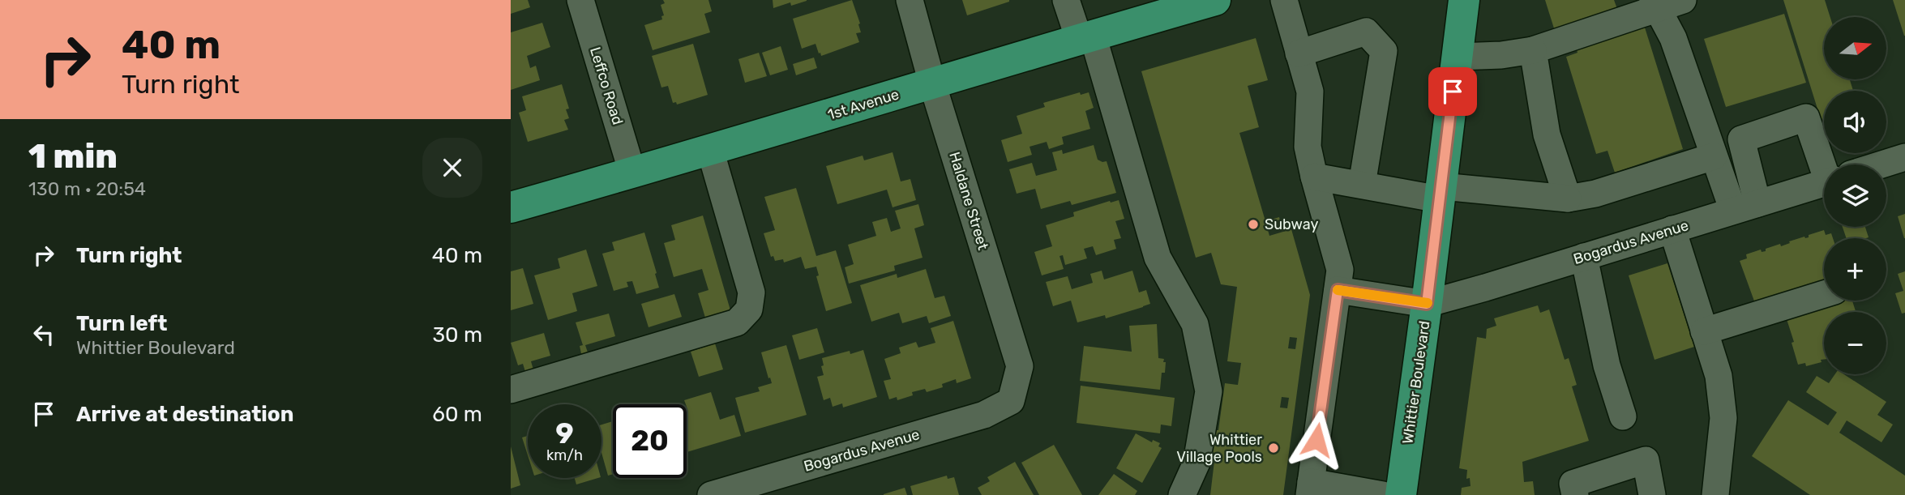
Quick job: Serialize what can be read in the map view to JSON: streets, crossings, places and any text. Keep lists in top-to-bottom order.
{
  "streets": {
    "main road": ["1st Avenue", "Whittier Boulevard"],
    "street": ["Leffco Road", "Haldane Street", "Bogardus Avenue"]
  },
  "crossings": [
    ["Leffco Road", "1st Avenue"],
    ["1st Avenue", "Haldane Street"],
    ["Haldane Street", "Bogardus Avenue"],
    ["Bogardus Avenue", "Whittier Boulevard"]
  ],
  "places": ["Subway", "Whittier Village Pools"],
  "north": "right",
  "page": {
    "turn": ["40 m", "Turn right"],
    "map_buttons": ["+", "−"],
    "heading": ["1 min", "130 m · 20:54"],
    "list": [
      {
        "name": "Turn right",
        "value": "40 m"
      },
      {
        "name": "Turn left",
        "note": "Whittier Boulevard",
        "value": "30 m"
      },
      {
        "name": "Arrive at destination",
        "value": "60 m"
      }
    ],
    "speed": "9 km/h",
    "limit": "20"
  }
}
